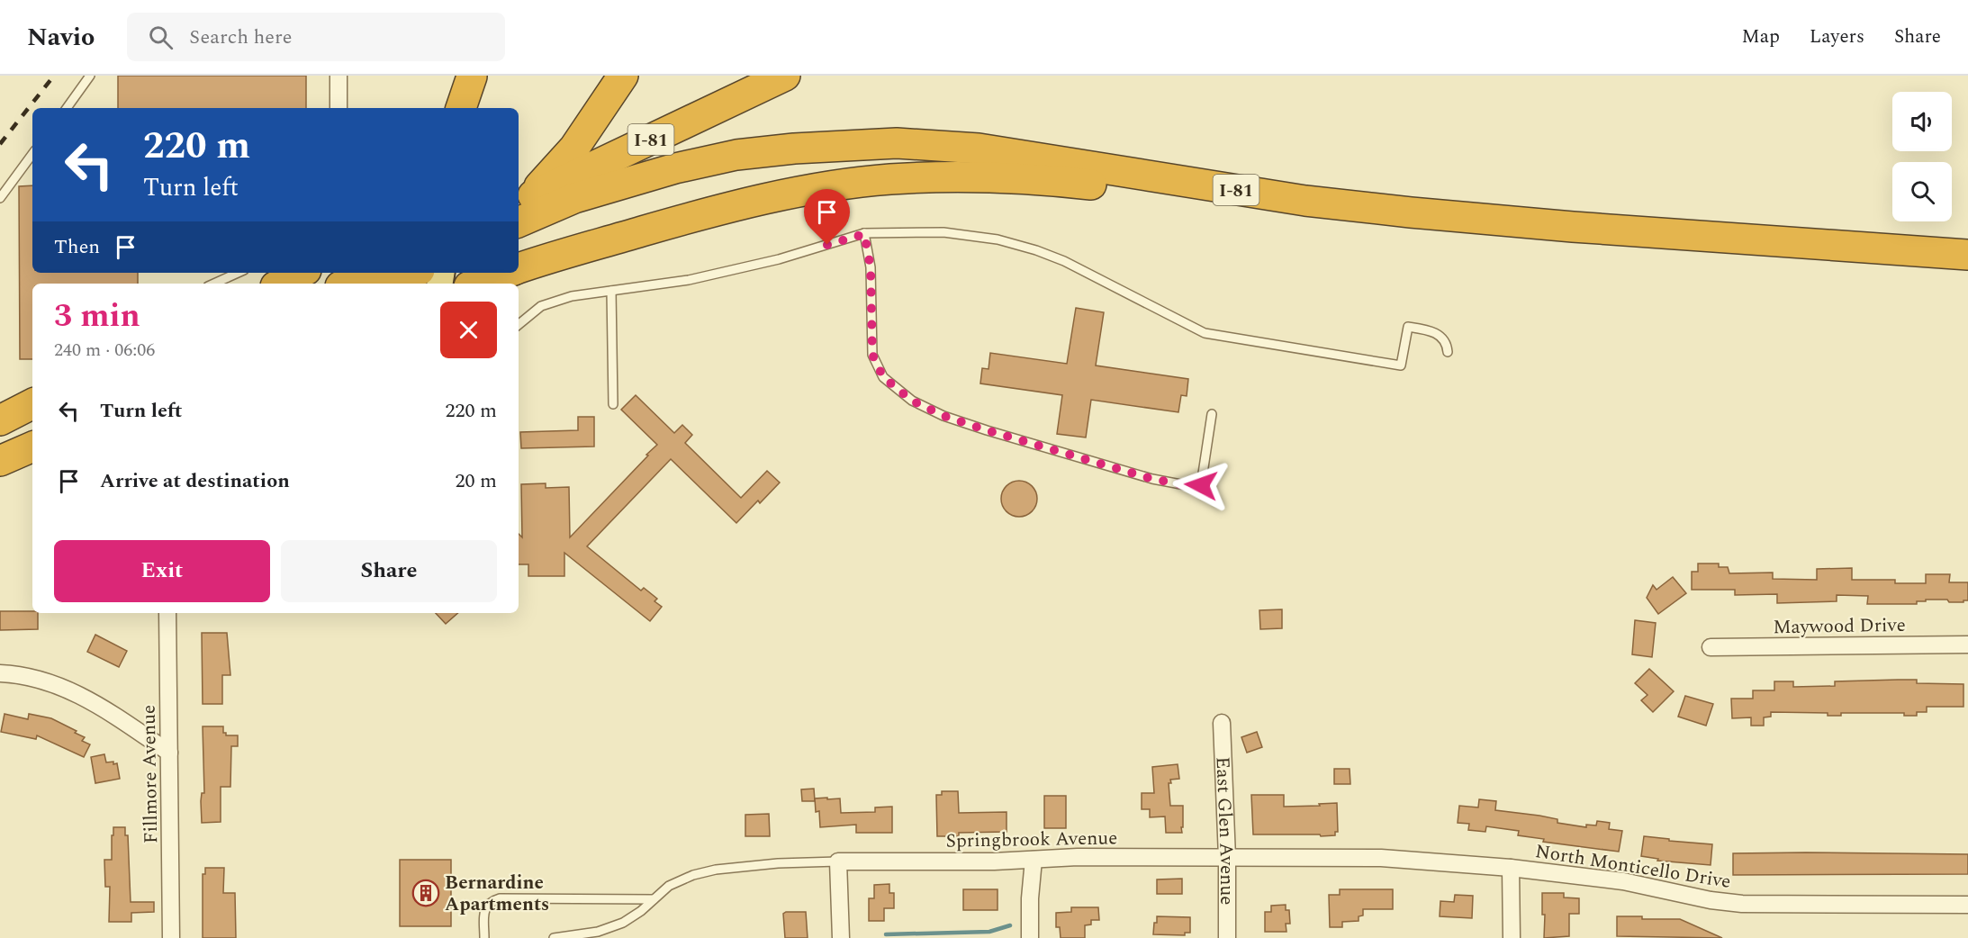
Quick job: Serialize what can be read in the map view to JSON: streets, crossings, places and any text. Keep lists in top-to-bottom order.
{
  "streets": {
    "highway": ["I-81"],
    "street": [
      "Maywood Drive",
      "Fillmore Avenue",
      "East Glen Avenue",
      "Springbrook Avenue",
      "North Monticello Drive"
    ]
  },
  "crossings": [
    ["East Glen Avenue", "Springbrook Avenue"],
    ["East Glen Avenue", "North Monticello Drive"],
    ["Springbrook Avenue", "North Monticello Drive"]
  ],
  "places": {
    "building": ["Bernardine Apartments"]
  },
  "page": {
    "header": "Navio",
    "search": "Search here",
    "nav": ["Map", "Layers", "Share"],
    "turn": ["220 m", "Turn left"],
    "then": "Then",
    "heading": ["3 min", "240 m · 06:06"],
    "list": [
      {
        "name": "Turn left",
        "value": "220 m"
      },
      {
        "name": "Arrive at destination",
        "value": "20 m"
      }
    ],
    "buttons": ["Exit", "Share"]
  }
}
